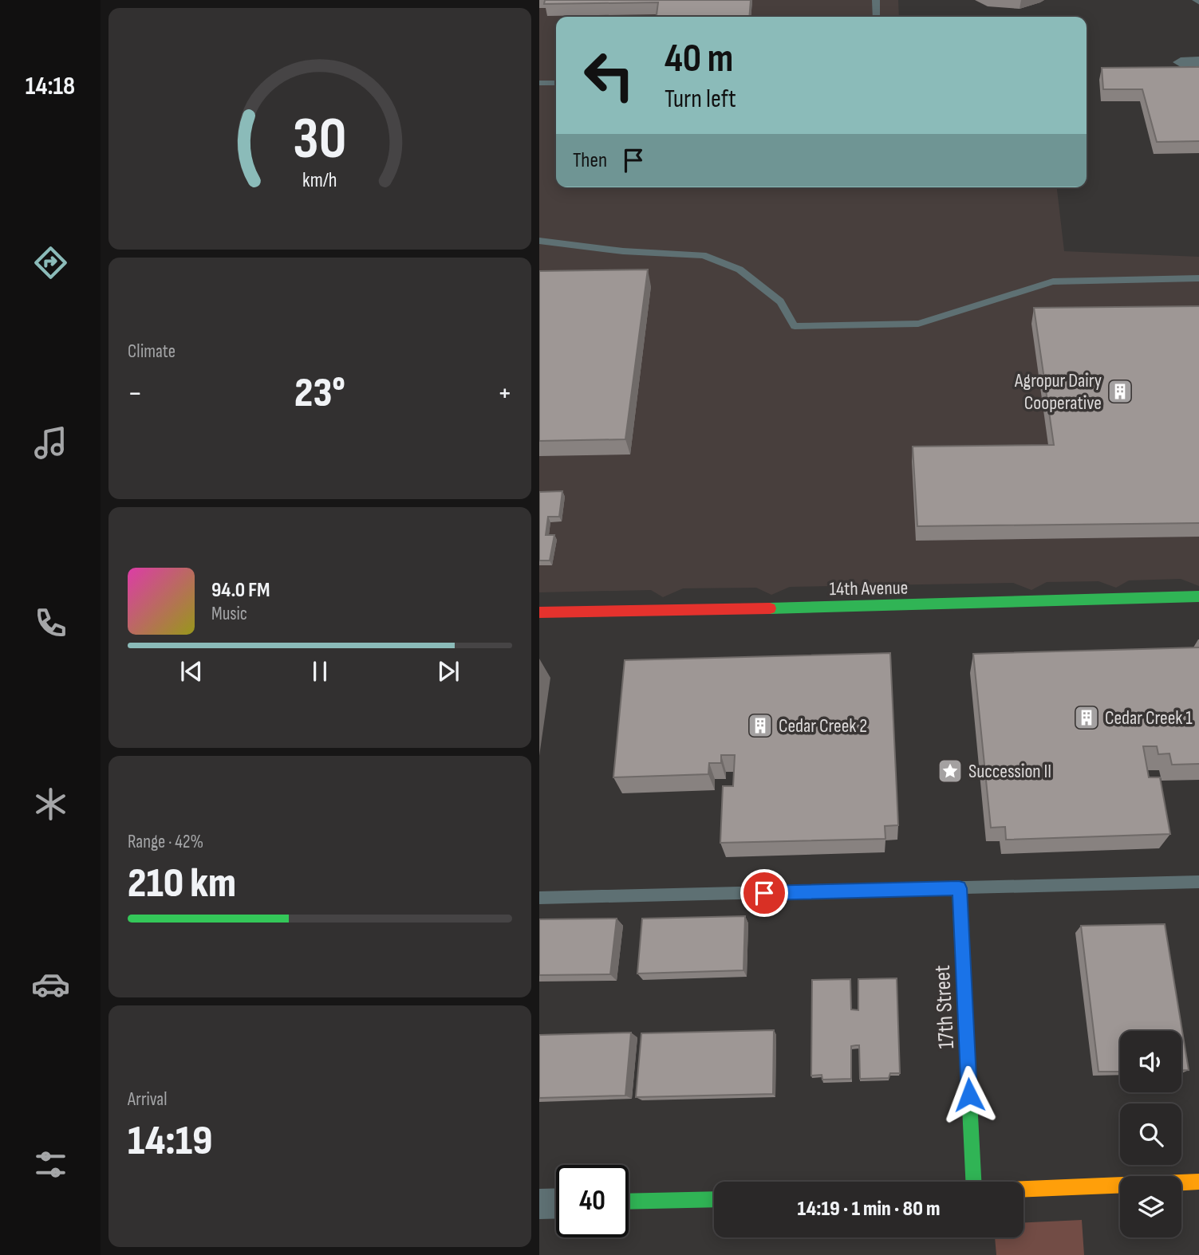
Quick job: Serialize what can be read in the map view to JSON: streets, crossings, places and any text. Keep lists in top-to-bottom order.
{
  "streets": {
    "street": ["14th Avenue", "17th Street"]
  },
  "places": {
    "building": ["Agropur Dairy Cooperative", "Cedar Creek 1", "Cedar Creek 2"],
    "place": ["Succession II"]
  },
  "page": {
    "tabs": "14:18",
    "turn": ["40 m", "Turn left"],
    "then": "Then",
    "tile": [
      "Climate",
      ["Range · 42%", "210 km"],
      ["Arrival", "14:19"]
    ],
    "heat": ["−", "23°", "+"],
    "song": ["94.0 FM", "Music"],
    "limit": "40",
    "trip": "14:19 · 1 min · 80 m",
    "gauge": ["30", "km/h"]
  }
}
